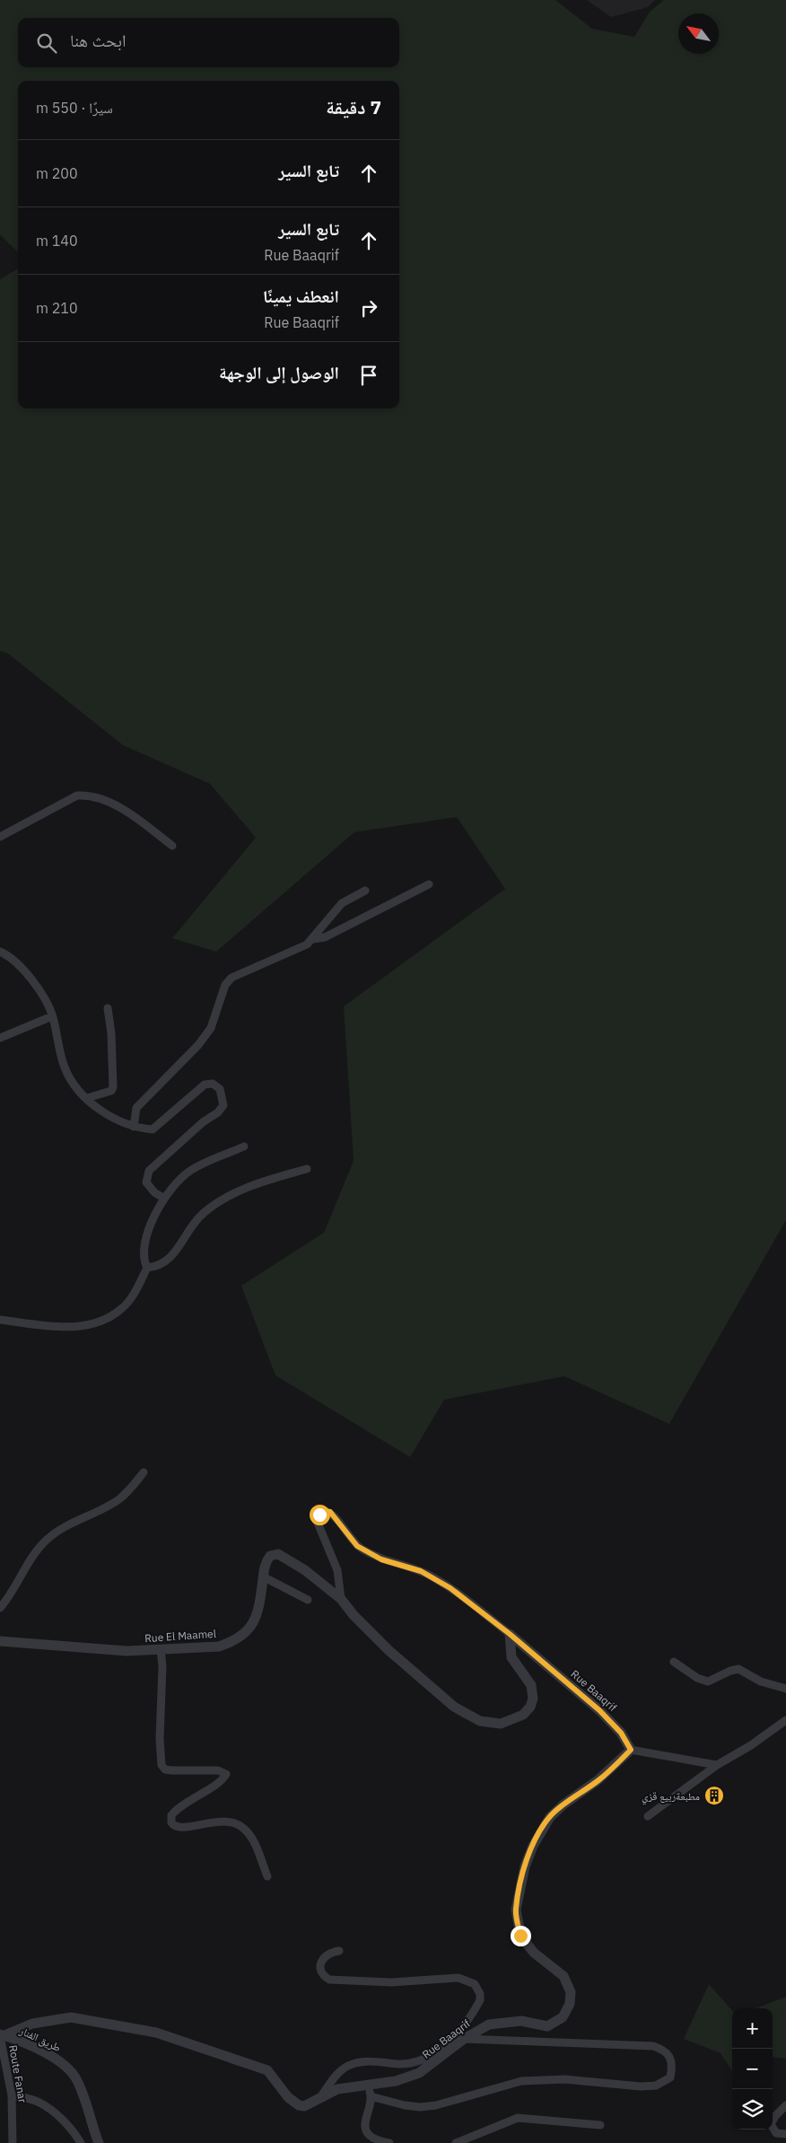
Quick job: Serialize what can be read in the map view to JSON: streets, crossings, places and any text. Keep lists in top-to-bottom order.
{
  "streets": {
    "street": [
      "Rue El Maamel",
      "Rue Baaqrif",
      "طريق الفنار",
      "Route Fanar"
    ]
  },
  "crossings": [
    ["Rue Baaqrif", "طريق الفنار"],
    ["Rue Baaqrif", "Route Fanar"],
    ["طريق الفنار", "Route Fanar"]
  ],
  "places": {
    "building": ["مطبعةربيع قزي"]
  },
  "north": "top left",
  "page": {
    "search": "ابحث هنا",
    "heading": ["7 دقيقة", "سيرًا · 550 m"],
    "list": [
      ["تابع السير", "200 m"],
      ["تابع السير", "Rue Baaqrif", "140 m"],
      ["انعطف يمينًا", "Rue Baaqrif", "210 m"],
      "الوصول إلى الوجهة"
    ],
    "map_buttons": ["+", "−"]
  }
}
